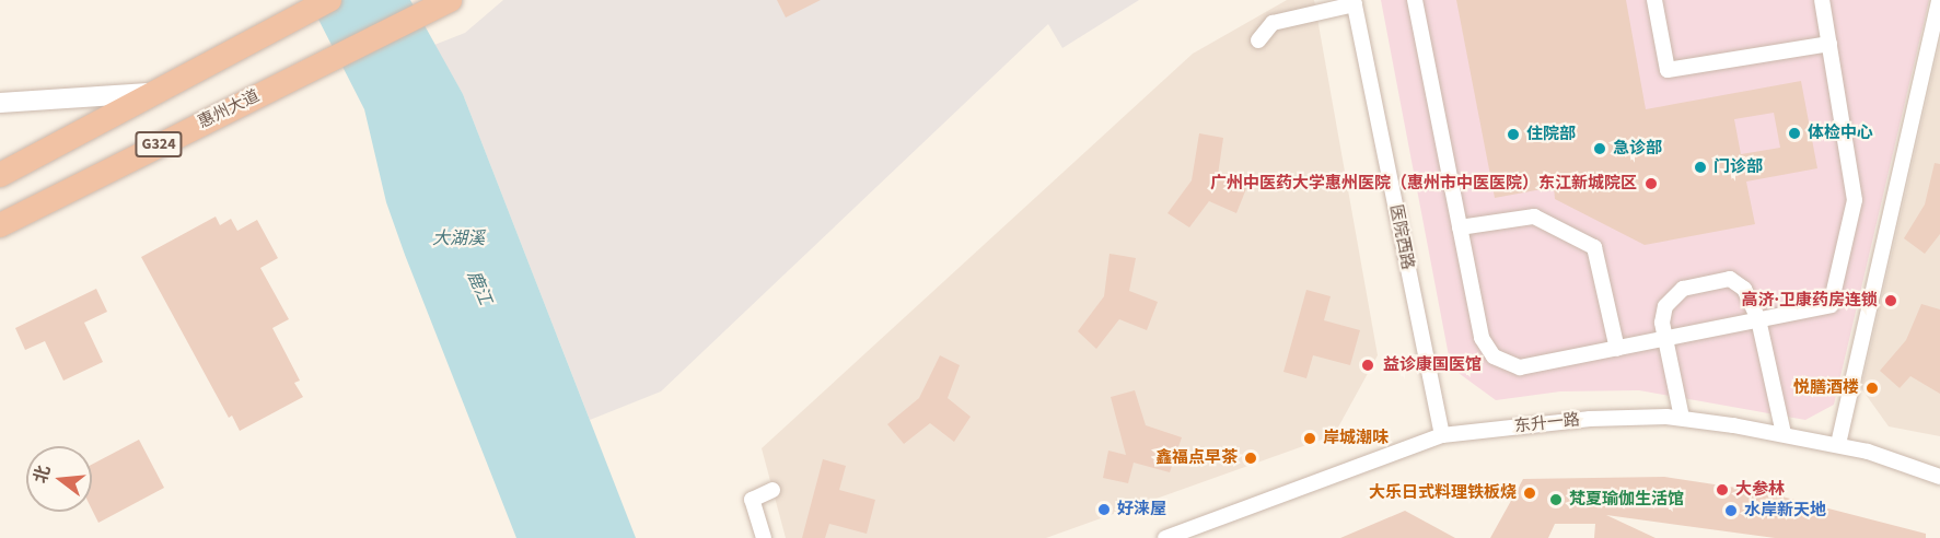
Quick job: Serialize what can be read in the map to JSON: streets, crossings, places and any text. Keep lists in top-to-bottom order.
{
  "streets": {
    "highway": ["惠州大道", "G324"],
    "street": ["医院西路", "东升一路"]
  },
  "crossings": [
    ["医院西路", "东升一路"]
  ],
  "water": ["大湖溪", "鹿江"],
  "places": [
    "体检中心",
    "住院部",
    "急诊部",
    "门诊部",
    "广州中医药大学惠州医院（惠州市中医医院）东江新城院区",
    "高济·卫康药房连锁",
    "益诊康国医馆",
    "悦膳酒楼",
    "岸城潮味",
    "鑫福点早茶",
    "大参林",
    "大乐日式料理铁板烧",
    "梵夏瑜伽生活馆",
    "好涞屋",
    "水岸新天地"
  ],
  "north": "left"
}
